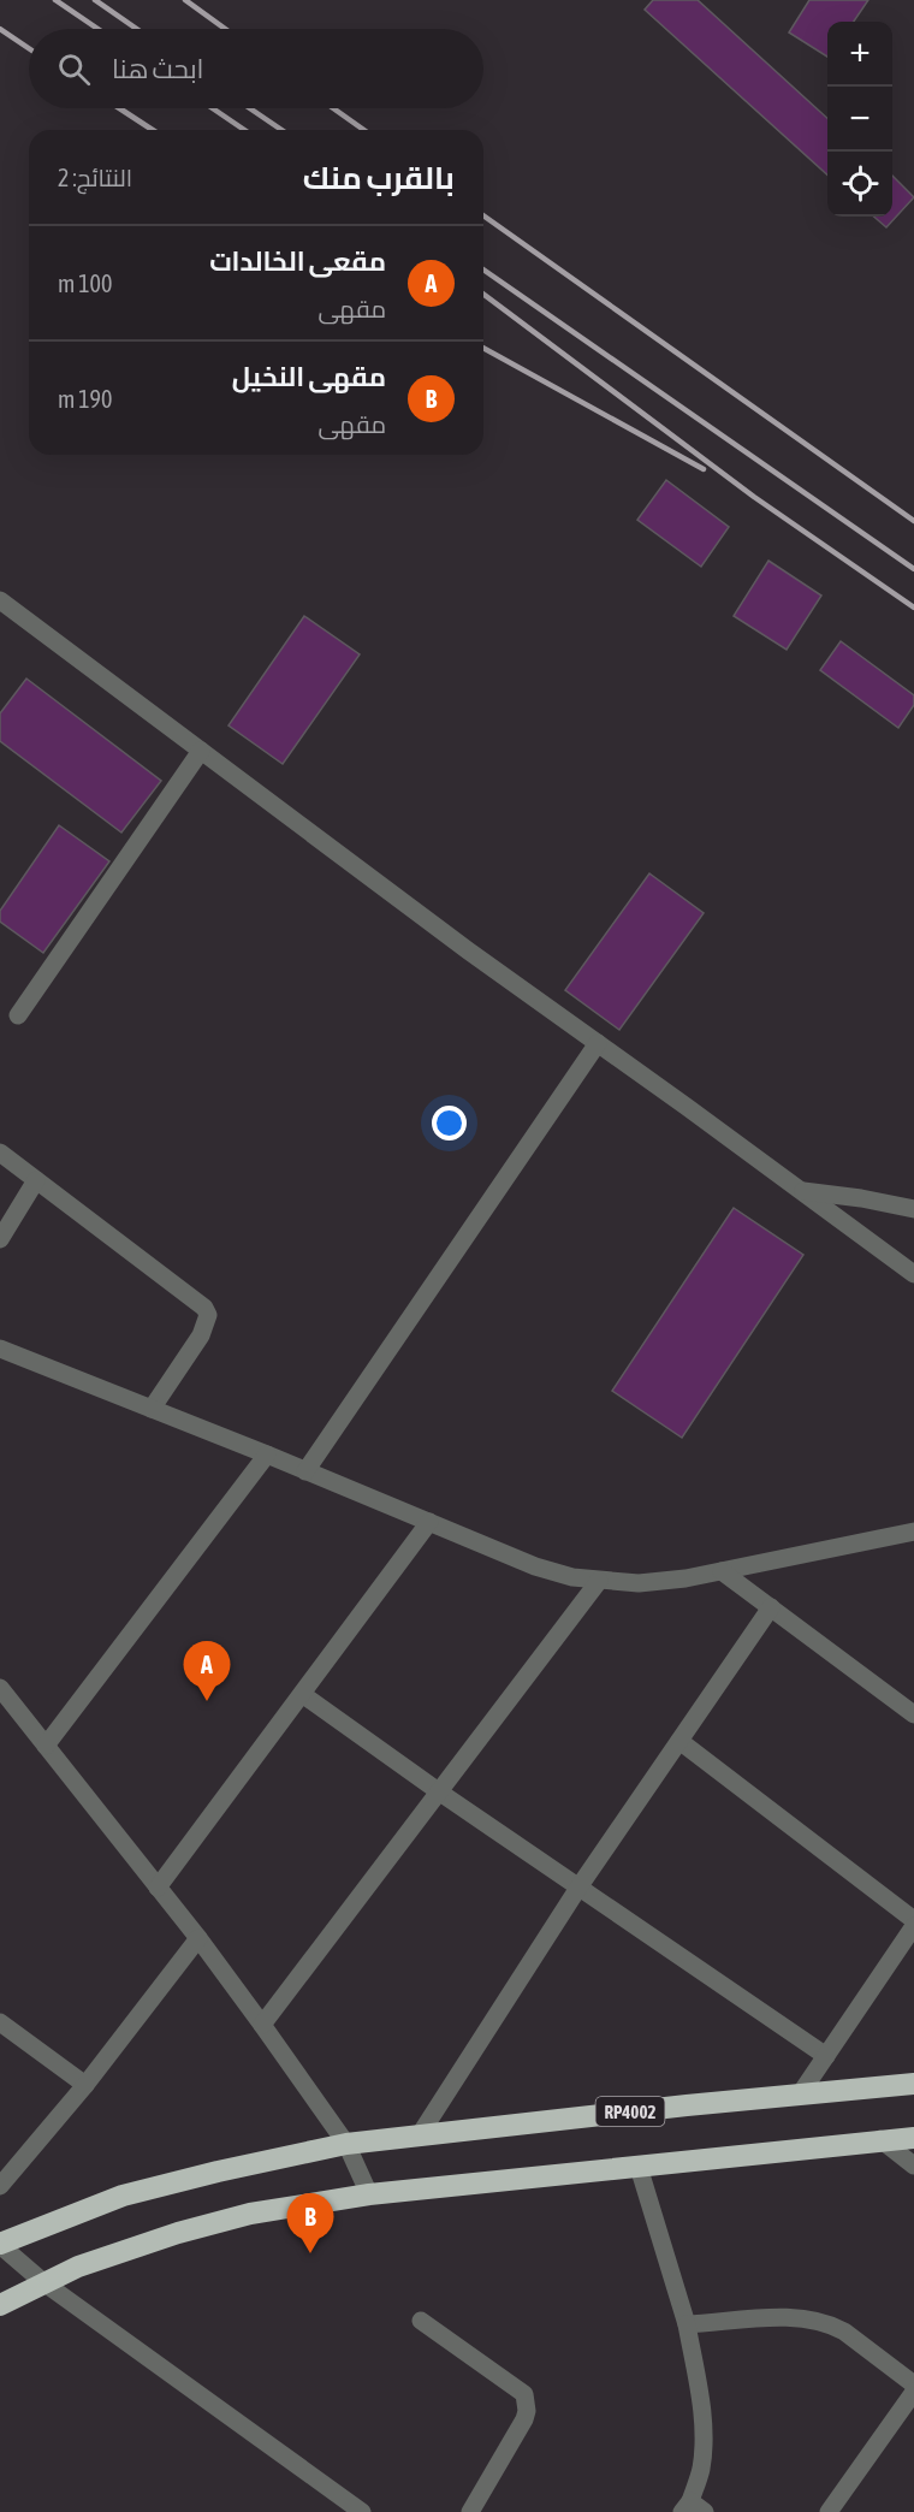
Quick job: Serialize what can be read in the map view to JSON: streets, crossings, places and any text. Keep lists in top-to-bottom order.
{
  "streets": {
    "highway": ["RP4002"]
  },
  "page": {
    "map_buttons": ["+", "−"],
    "search": "ابحث هنا",
    "heading": ["بالقرب منك", "النتائج: 2"],
    "list": [
      {
        "mark": "A",
        "name": "مقعى الخالدات",
        "note": "مقهى",
        "value": "100 m"
      },
      {
        "mark": "B",
        "name": "مقهى النخيل",
        "note": "مقهى",
        "value": "190 m"
      }
    ],
    "pins": ["A", "B"]
  }
}
